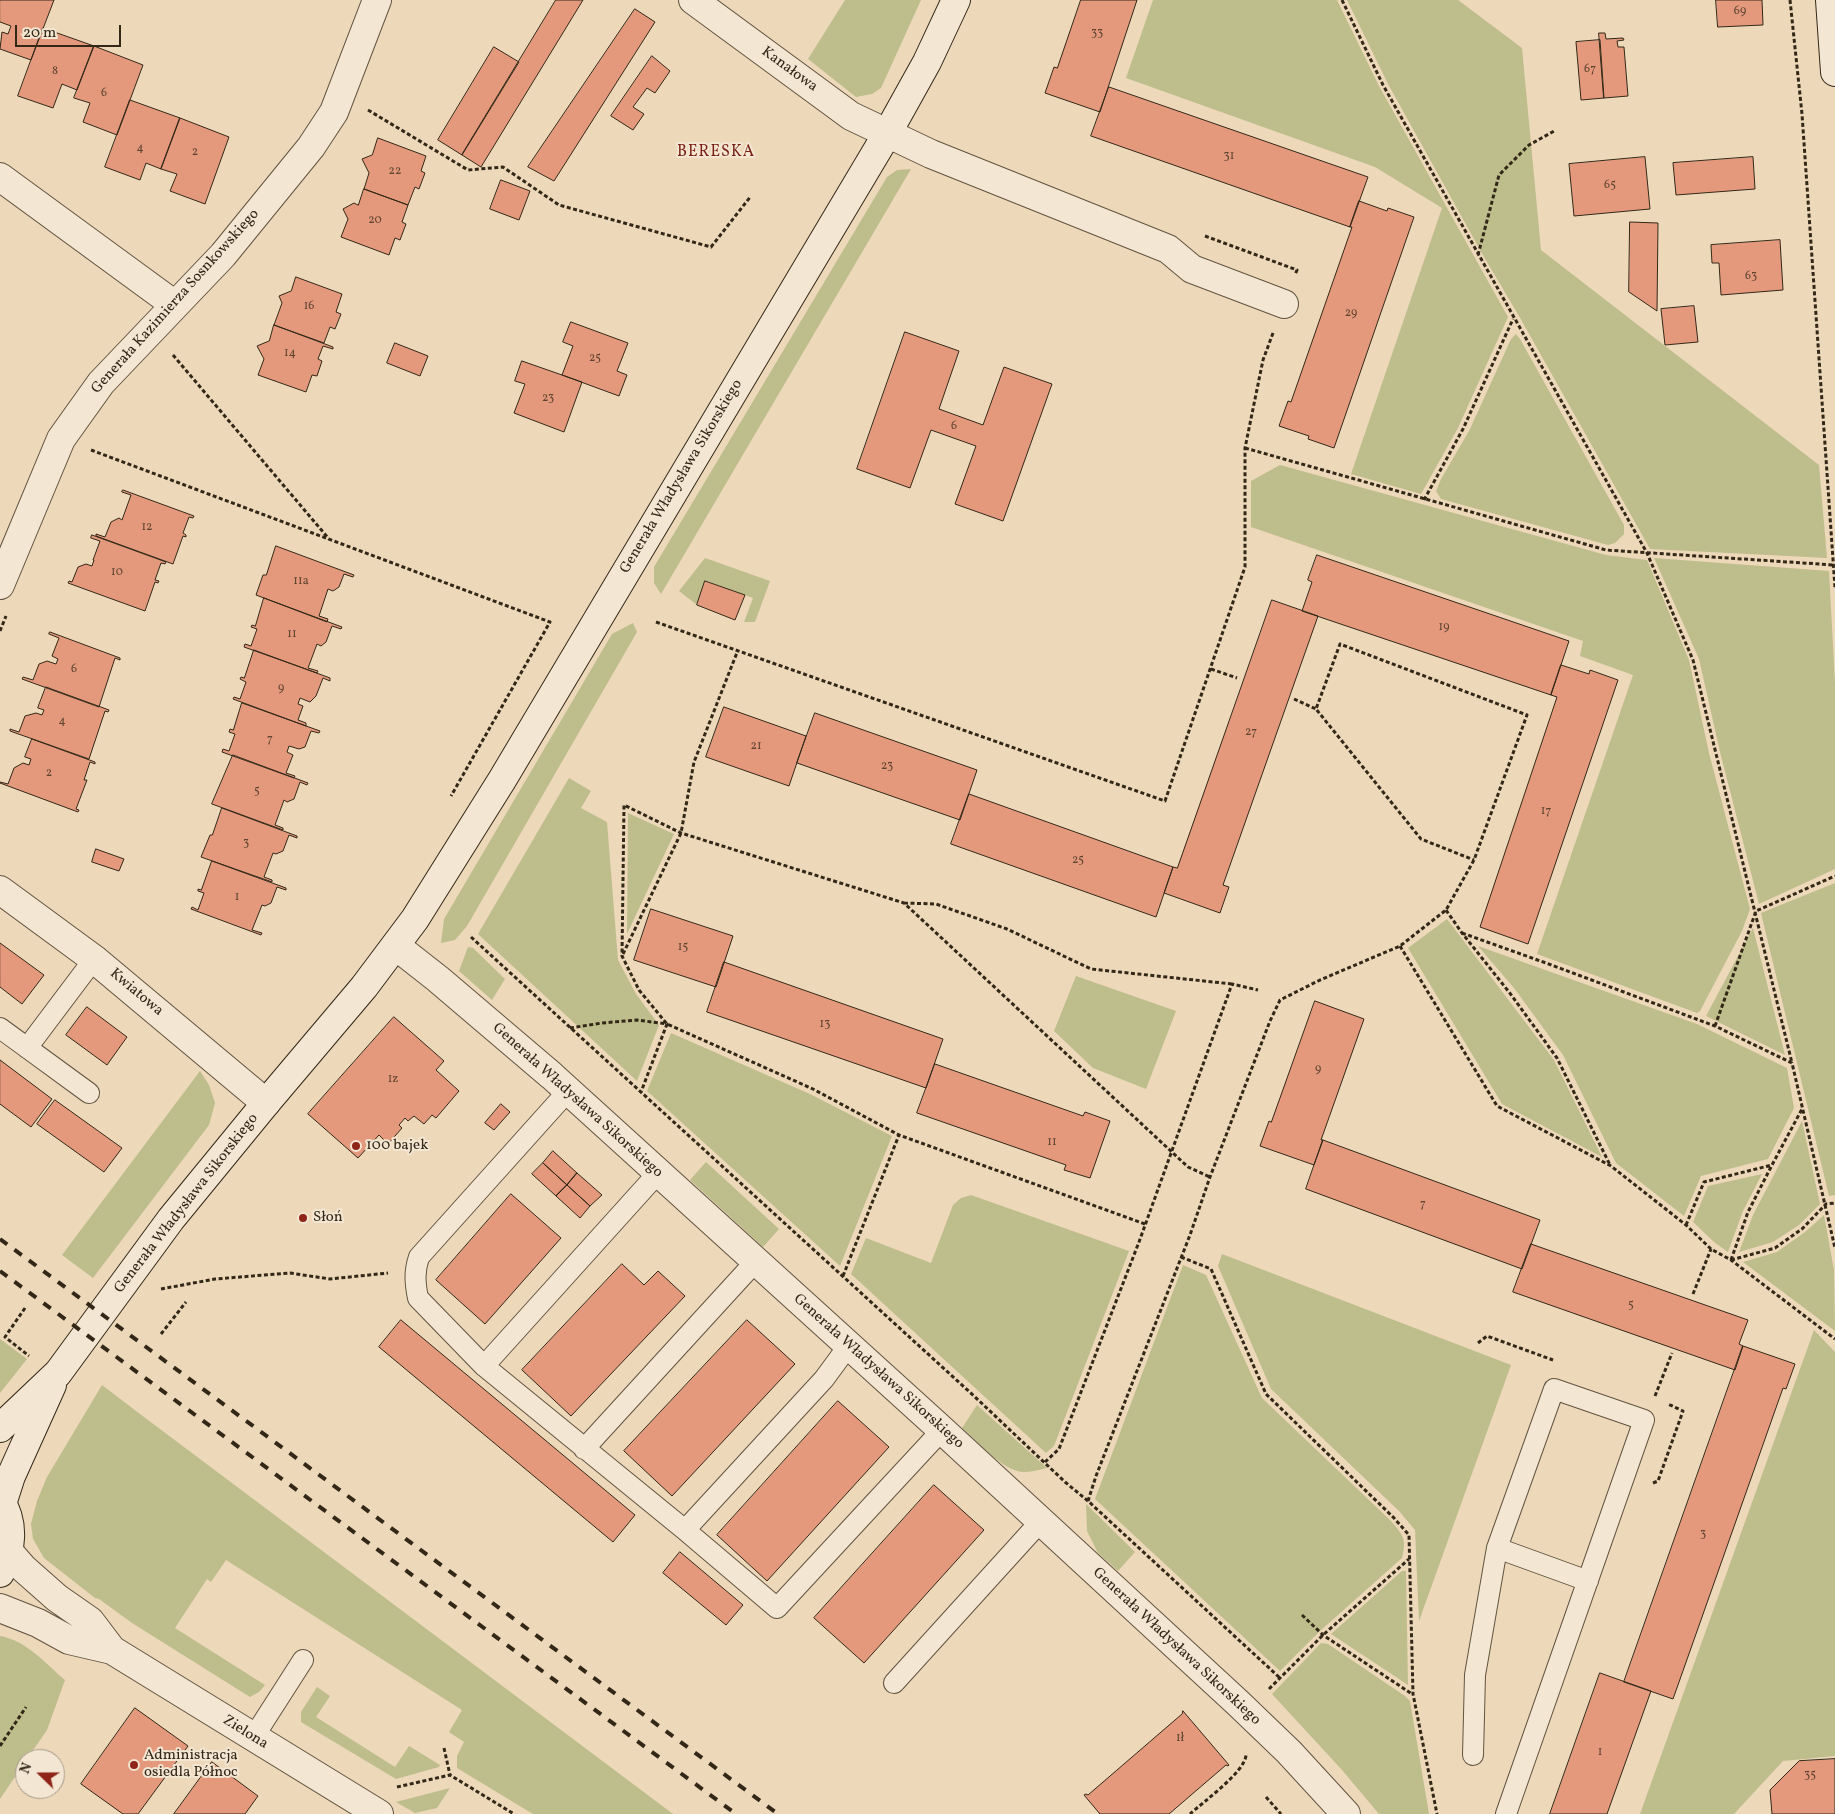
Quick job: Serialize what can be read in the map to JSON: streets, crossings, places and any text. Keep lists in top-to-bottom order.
{
  "streets": {
    "street": [
      "Kanałowa",
      "Generała Kazimierza Sosnkowskiego",
      "Generała Władysława Sikorskiego",
      "Kwiatowa",
      "Zielona"
    ]
  },
  "crossings": [
    ["Kanałowa", "Generała Władysława Sikorskiego"],
    ["Generała Władysława Sikorskiego", "Kwiatowa"]
  ],
  "districts": ["BERESKA"],
  "places": ["100 bajek", "Słoń", "Administracja osiedla Północ"],
  "house_numbers": [
    "69",
    "33",
    "67",
    "8",
    "6",
    "4",
    "2",
    "31",
    "22",
    "65",
    "20",
    "63",
    "16",
    "29",
    "14",
    "25",
    "23",
    "6",
    "12",
    "10",
    "11a",
    "19",
    "11",
    "6",
    "9",
    "4",
    "27",
    "7",
    "21",
    "23",
    "2",
    "5",
    "17",
    "3",
    "25",
    "1",
    "15",
    "13",
    "9",
    "1z",
    "11",
    "7",
    "5",
    "3",
    "1ł",
    "1",
    "35"
  ],
  "scale_bar": "20 m",
  "north": "left"
}
